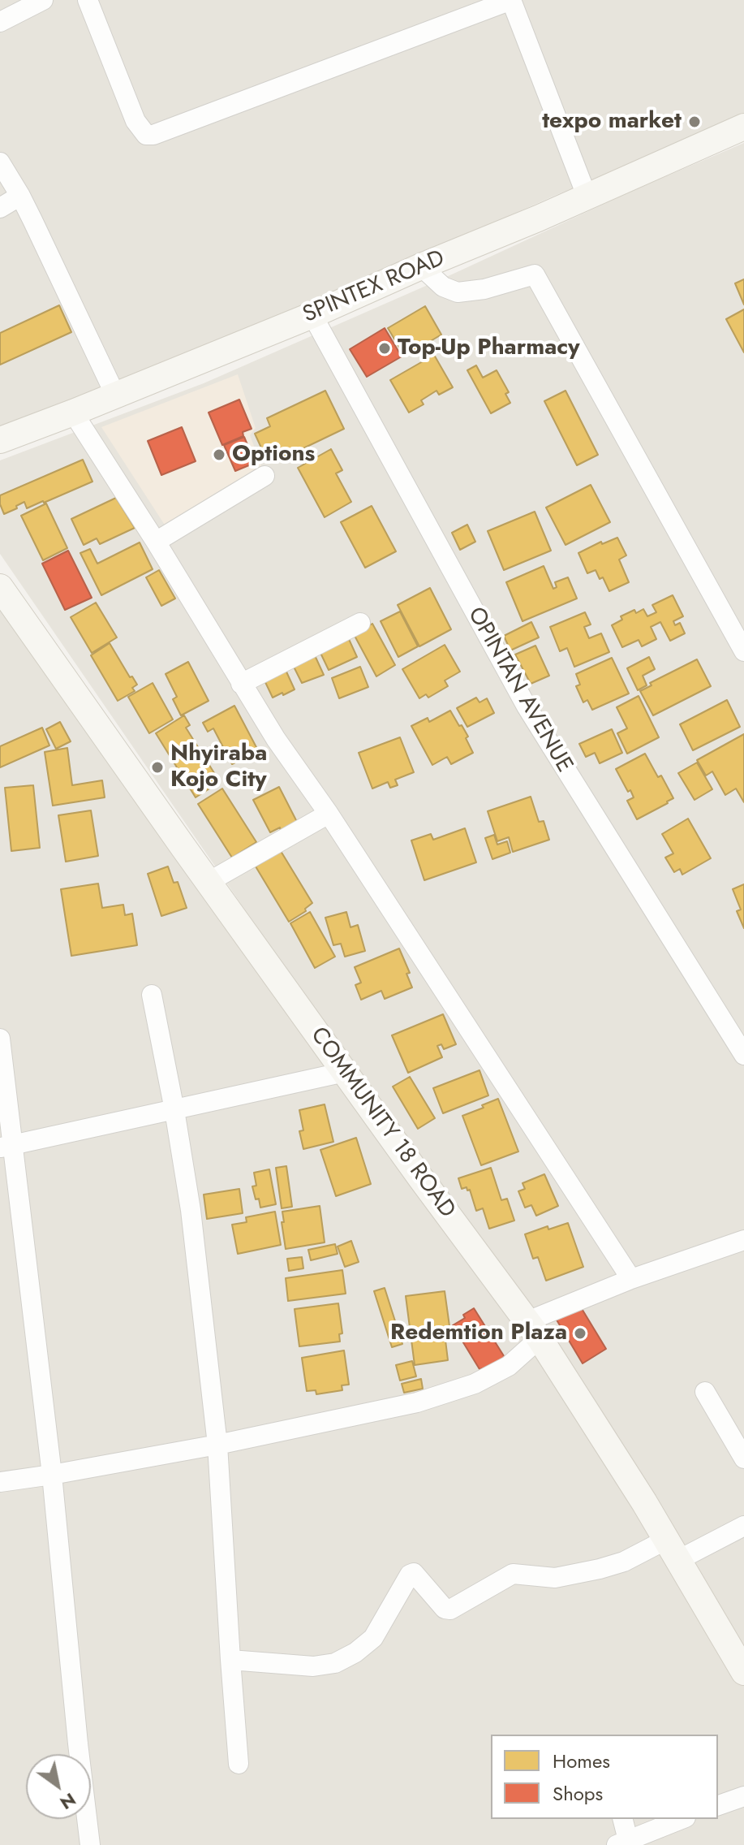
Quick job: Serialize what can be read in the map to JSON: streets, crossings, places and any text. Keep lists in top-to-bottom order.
{
  "streets": {
    "main road": ["SPINTEX ROAD", "COMMUNITY 18 ROAD"],
    "street": ["OPINTAN AVENUE"]
  },
  "crossings": [
    ["SPINTEX ROAD", "OPINTAN AVENUE"]
  ],
  "places": [
    "texpo market",
    "Top-Up Pharmacy",
    "Options",
    "Nhyiraba Kojo City",
    "Redemtion Plaza"
  ],
  "legend": ["Homes", "Shops"],
  "north": "bottom right"
}
